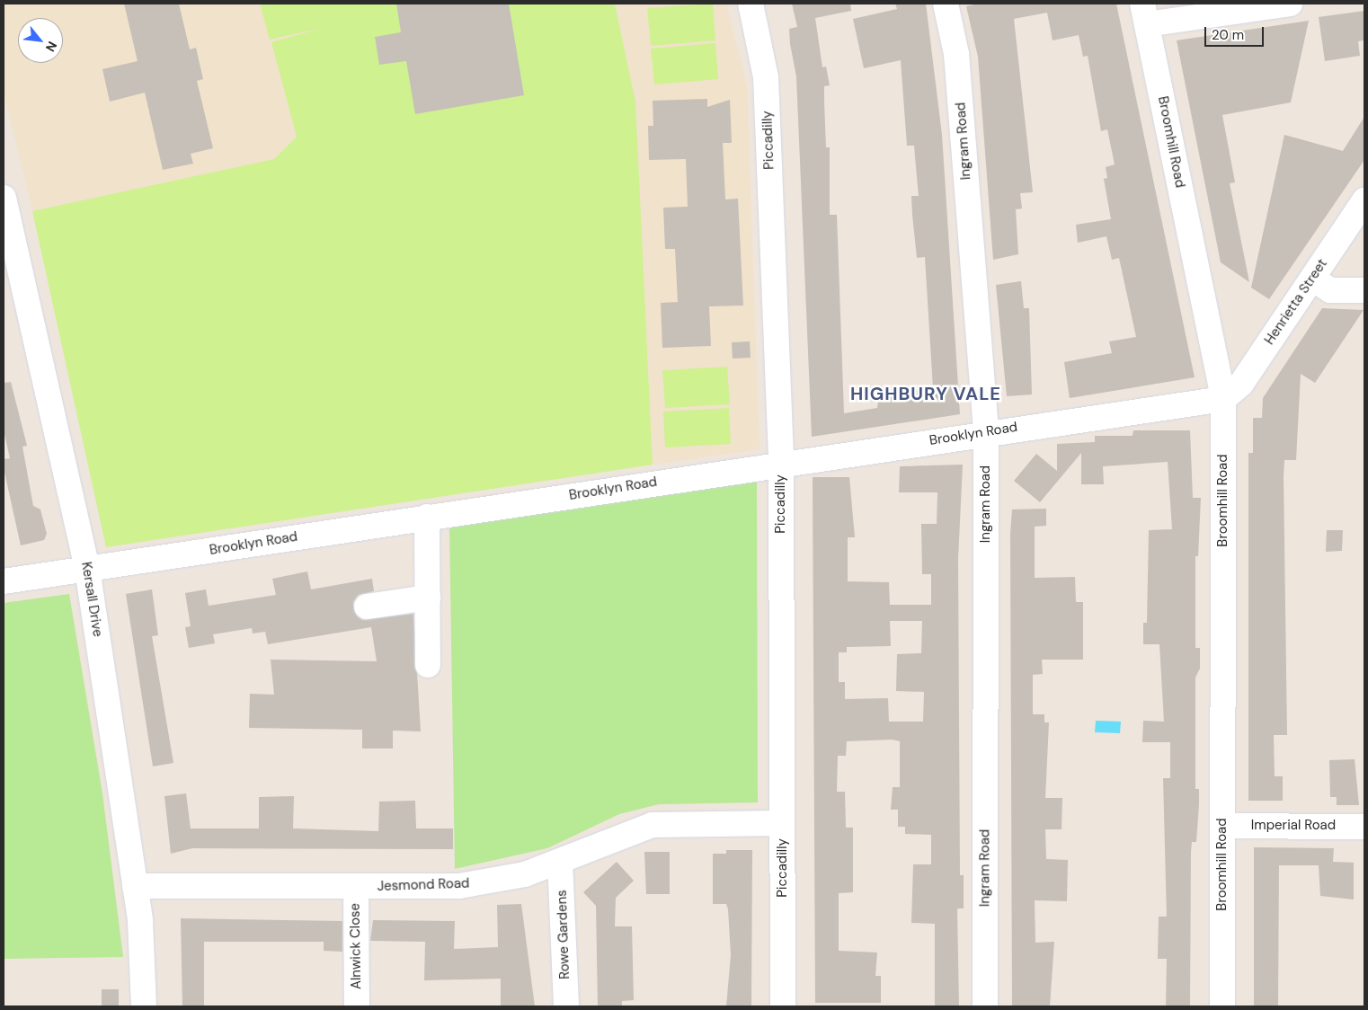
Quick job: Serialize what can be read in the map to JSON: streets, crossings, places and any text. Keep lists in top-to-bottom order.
{
  "streets": {
    "street": [
      "Piccadilly",
      "Ingram Road",
      "Broomhill Road",
      "Henrietta Street",
      "Brooklyn Road",
      "Kersall Drive",
      "Imperial Road",
      "Jesmond Road",
      "Rowe Gardens",
      "Alnwick Close"
    ]
  },
  "crossings": [
    ["Piccadilly", "Brooklyn Road"],
    ["Piccadilly", "Jesmond Road"],
    ["Ingram Road", "Brooklyn Road"],
    ["Broomhill Road", "Henrietta Street"],
    ["Broomhill Road", "Brooklyn Road"],
    ["Broomhill Road", "Imperial Road"],
    ["Henrietta Street", "Brooklyn Road"],
    ["Brooklyn Road", "Kersall Drive"],
    ["Kersall Drive", "Jesmond Road"],
    ["Jesmond Road", "Rowe Gardens"],
    ["Jesmond Road", "Alnwick Close"]
  ],
  "districts": ["HIGHBURY VALE"],
  "scale_bar": "20 m",
  "north": "bottom right"
}
